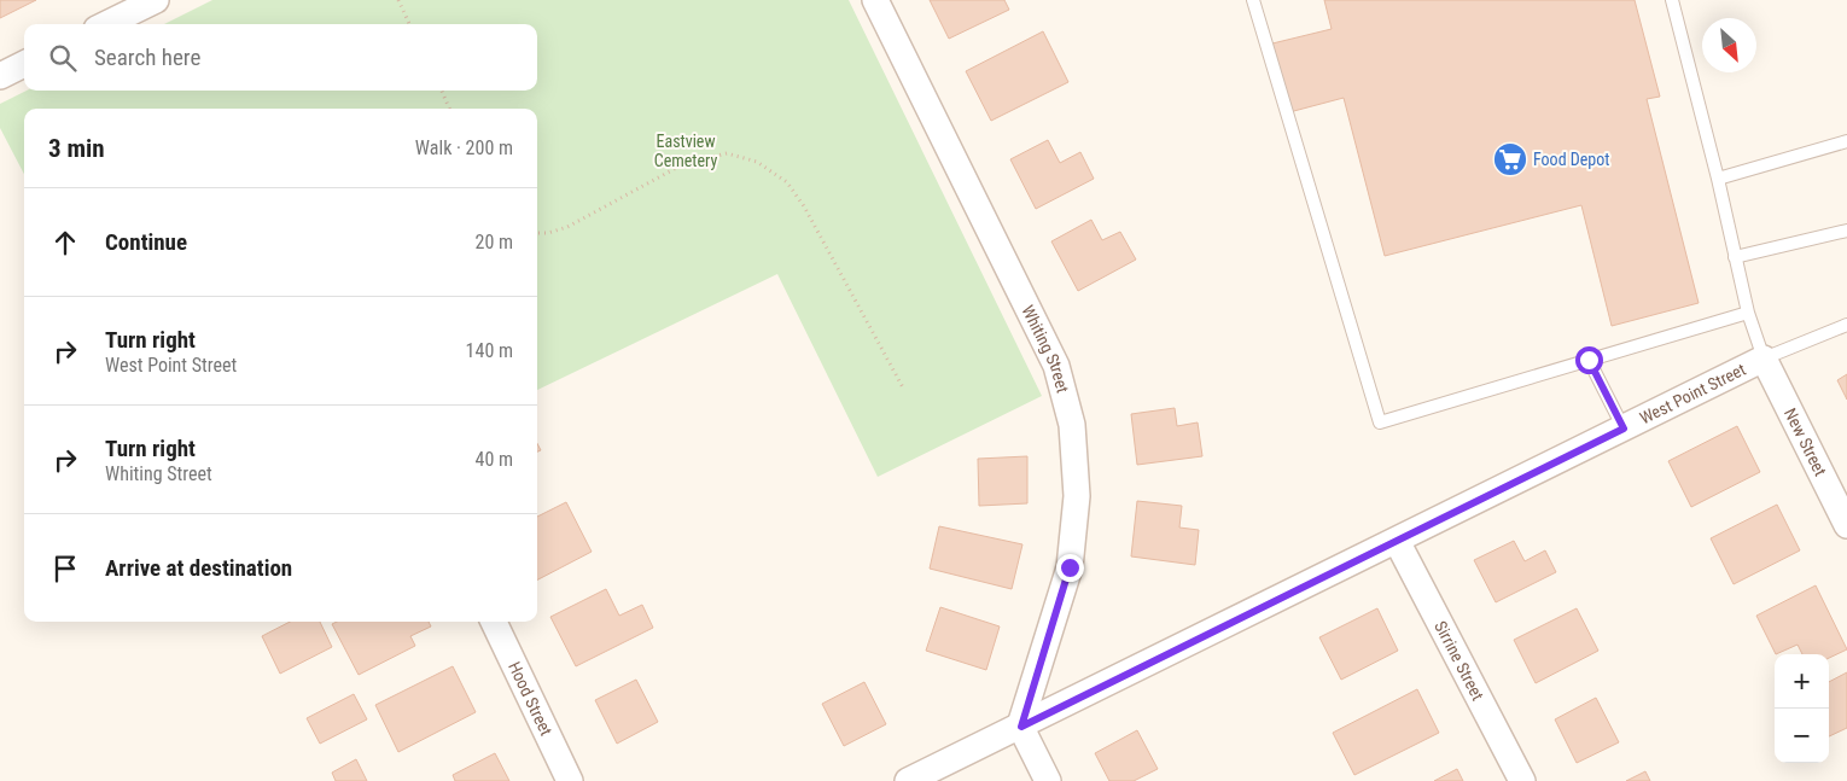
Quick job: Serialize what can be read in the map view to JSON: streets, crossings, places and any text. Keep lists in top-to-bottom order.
{
  "streets": {
    "street": [
      "Whiting Street",
      "West Point Street",
      "New Street",
      "Sirrine Street",
      "Hood Street"
    ]
  },
  "crossings": [
    ["Whiting Street", "West Point Street"],
    ["West Point Street", "New Street"],
    ["West Point Street", "Sirrine Street"]
  ],
  "parks": ["Eastview Cemetery"],
  "places": {
    "supermarket": ["Food Depot"]
  },
  "north": "bottom right",
  "page": {
    "search": "Search here",
    "heading": ["3 min", "Walk · 200 m"],
    "list": [
      ["Continue", "20 m"],
      ["Turn right", "West Point Street", "140 m"],
      ["Turn right", "Whiting Street", "40 m"],
      "Arrive at destination"
    ],
    "map_buttons": ["+", "−"]
  }
}
